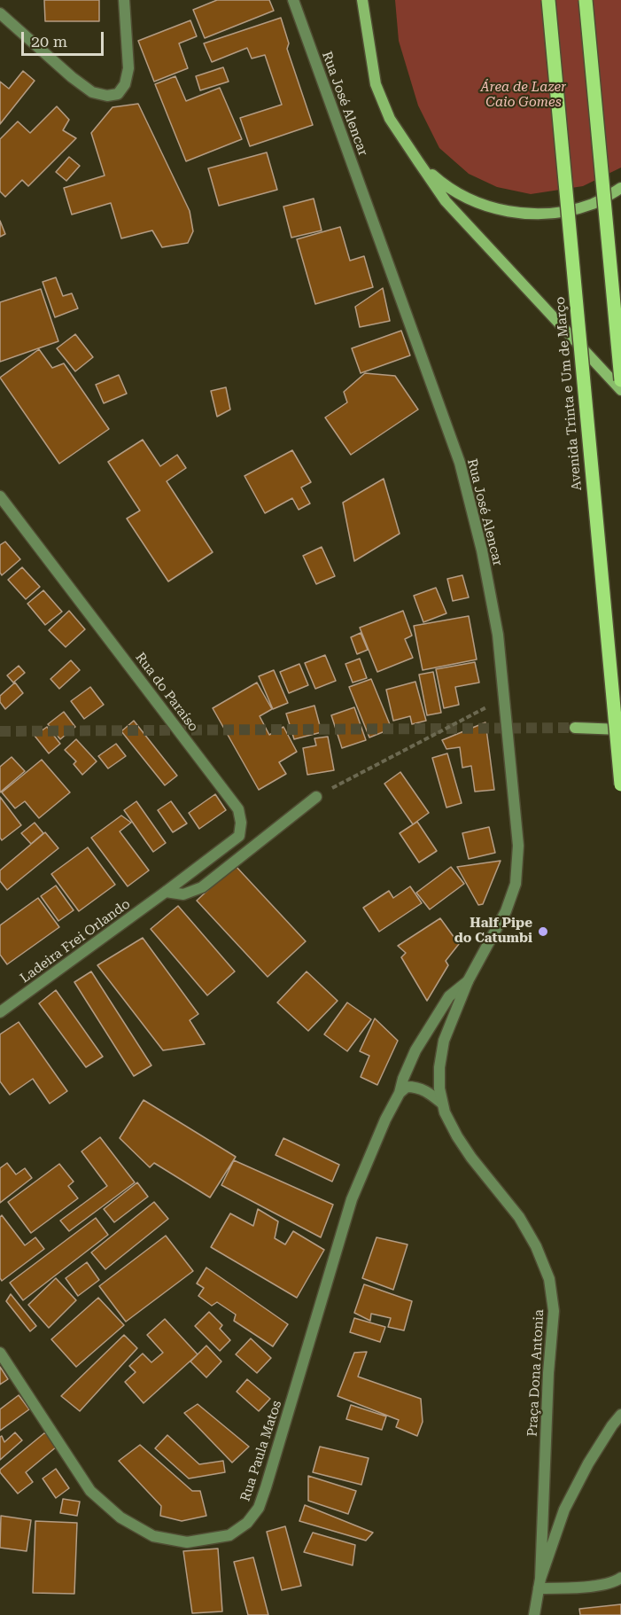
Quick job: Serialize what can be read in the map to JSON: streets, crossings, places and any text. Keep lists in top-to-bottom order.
{
  "streets": {
    "main road": ["Avenida Trinta e Um de Março"],
    "street": [
      "Rua José Alencar",
      "Rua do Paraíso",
      "Ladeira Frei Orlando",
      "Praça Dona Antonia",
      "Rua Paula Matos"
    ]
  },
  "crossings": [
    ["Rua José Alencar", "Praça Dona Antonia"],
    ["Rua José Alencar", "Rua Paula Matos"],
    ["Rua do Paraíso", "Ladeira Frei Orlando"]
  ],
  "parks": ["Área de Lazer Caio Gomes"],
  "places": ["Half Pipe do Catumbi"],
  "scale_bar": "20 m"
}
